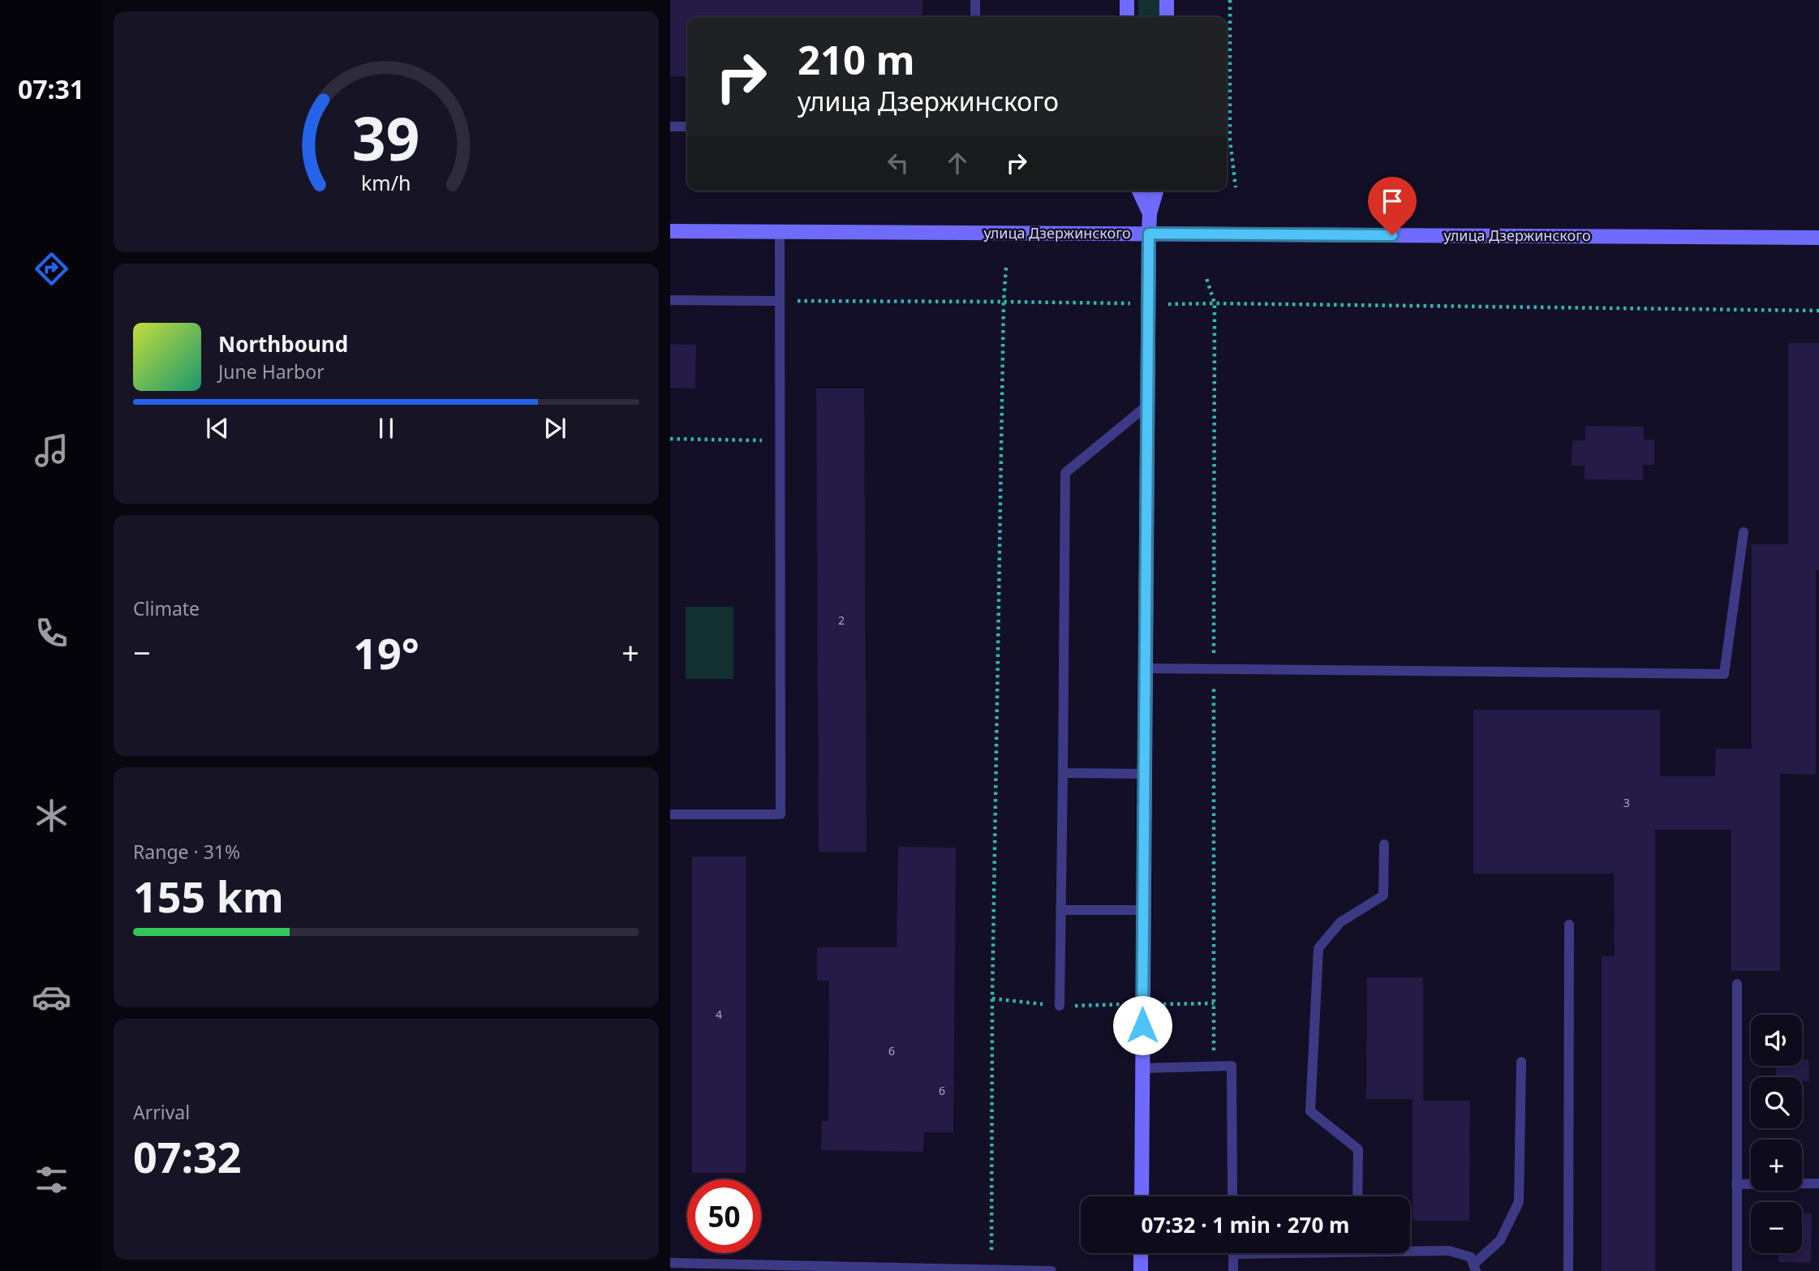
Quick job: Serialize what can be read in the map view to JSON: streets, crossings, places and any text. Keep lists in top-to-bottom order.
{
  "streets": {
    "main road": ["улица Дзержинского"]
  },
  "house_numbers": [
    "2",
    "3",
    "4",
    "6",
    "6"
  ],
  "page": {
    "tabs": "07:31",
    "turn": ["210 m", "улица Дзержинского"],
    "song": ["Northbound", "June Harbor"],
    "tile": [
      "Climate",
      ["Range · 31%", "155 km"],
      ["Arrival", "07:32"]
    ],
    "heat": ["−", "19°", "+"],
    "map_buttons": ["+", "−"],
    "limit": "50",
    "trip": "07:32 · 1 min · 270 m",
    "gauge": ["39", "km/h"]
  }
}
